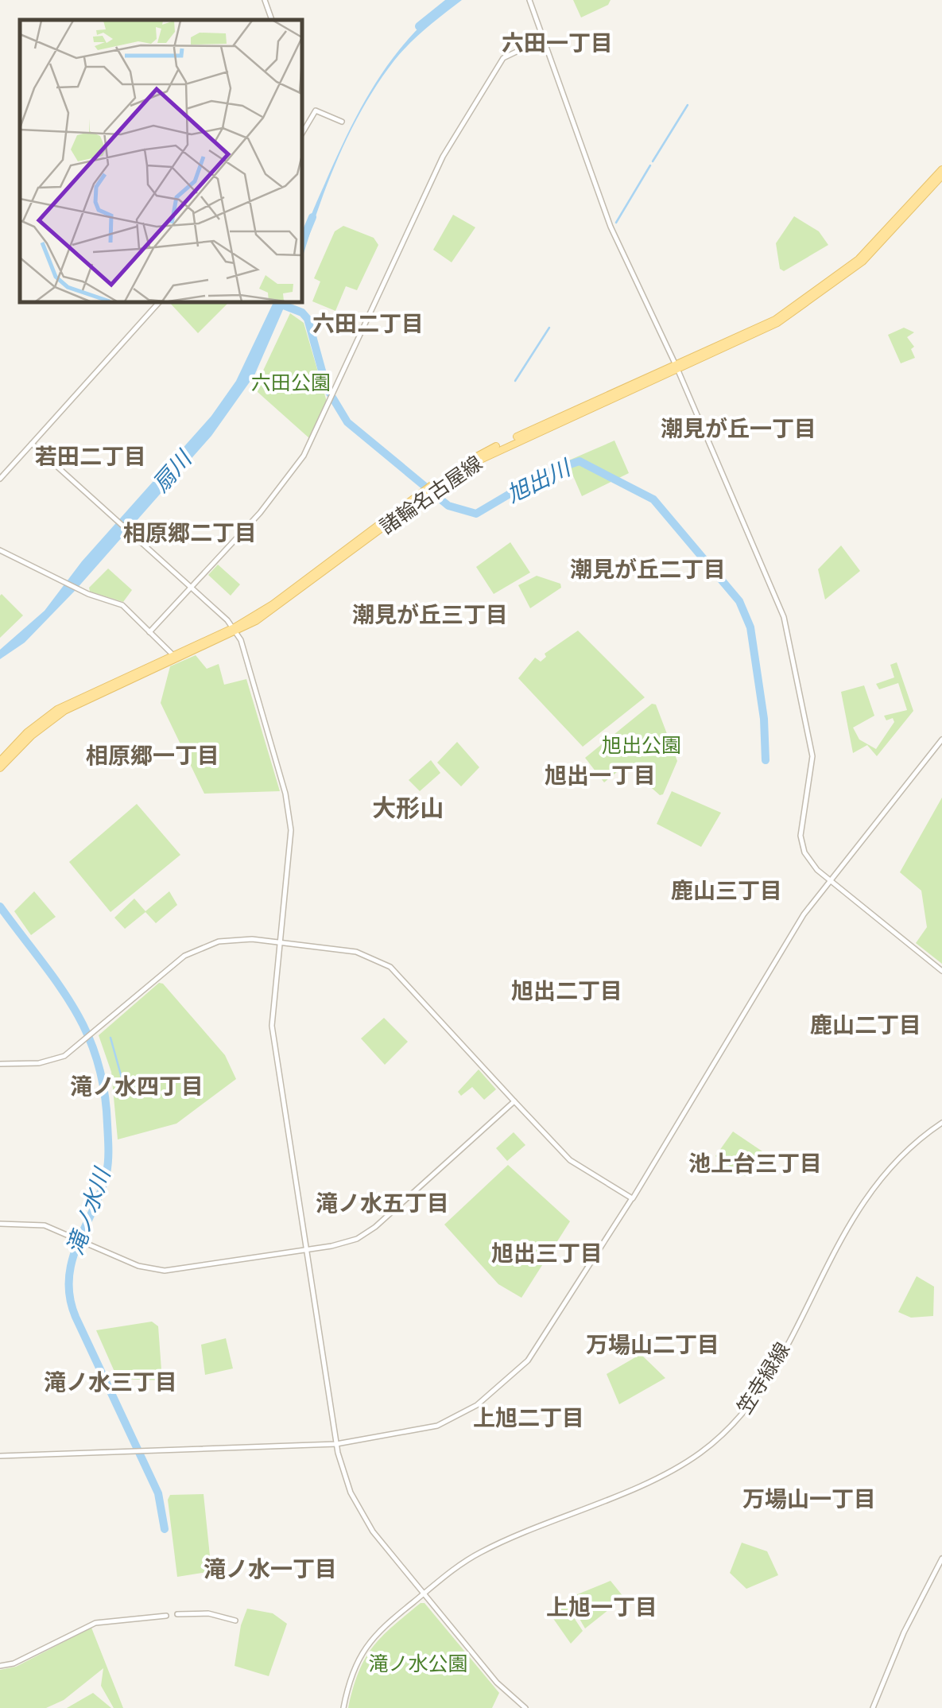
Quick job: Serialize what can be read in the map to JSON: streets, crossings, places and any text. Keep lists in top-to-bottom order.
{
  "streets": {
    "main road": ["諸輪名古屋線"],
    "street": ["笠寺緑線"]
  },
  "districts": [
    "六田一丁目",
    "六田二丁目",
    "潮見が丘一丁目",
    "若田二丁目",
    "相原郷二丁目",
    "潮見が丘二丁目",
    "潮見が丘三丁目",
    "相原郷一丁目",
    "旭出一丁目",
    "大形山",
    "鹿山三丁目",
    "旭出二丁目",
    "鹿山二丁目",
    "滝ノ水四丁目",
    "池上台三丁目",
    "滝ノ水五丁目",
    "旭出三丁目",
    "万場山二丁目",
    "滝ノ水三丁目",
    "上旭二丁目",
    "万場山一丁目",
    "滝ノ水一丁目",
    "上旭一丁目"
  ],
  "water": ["扇川", "旭出川", "滝ノ水川"],
  "parks": ["六田公園", "旭出公園", "滝ノ水公園"]
}
